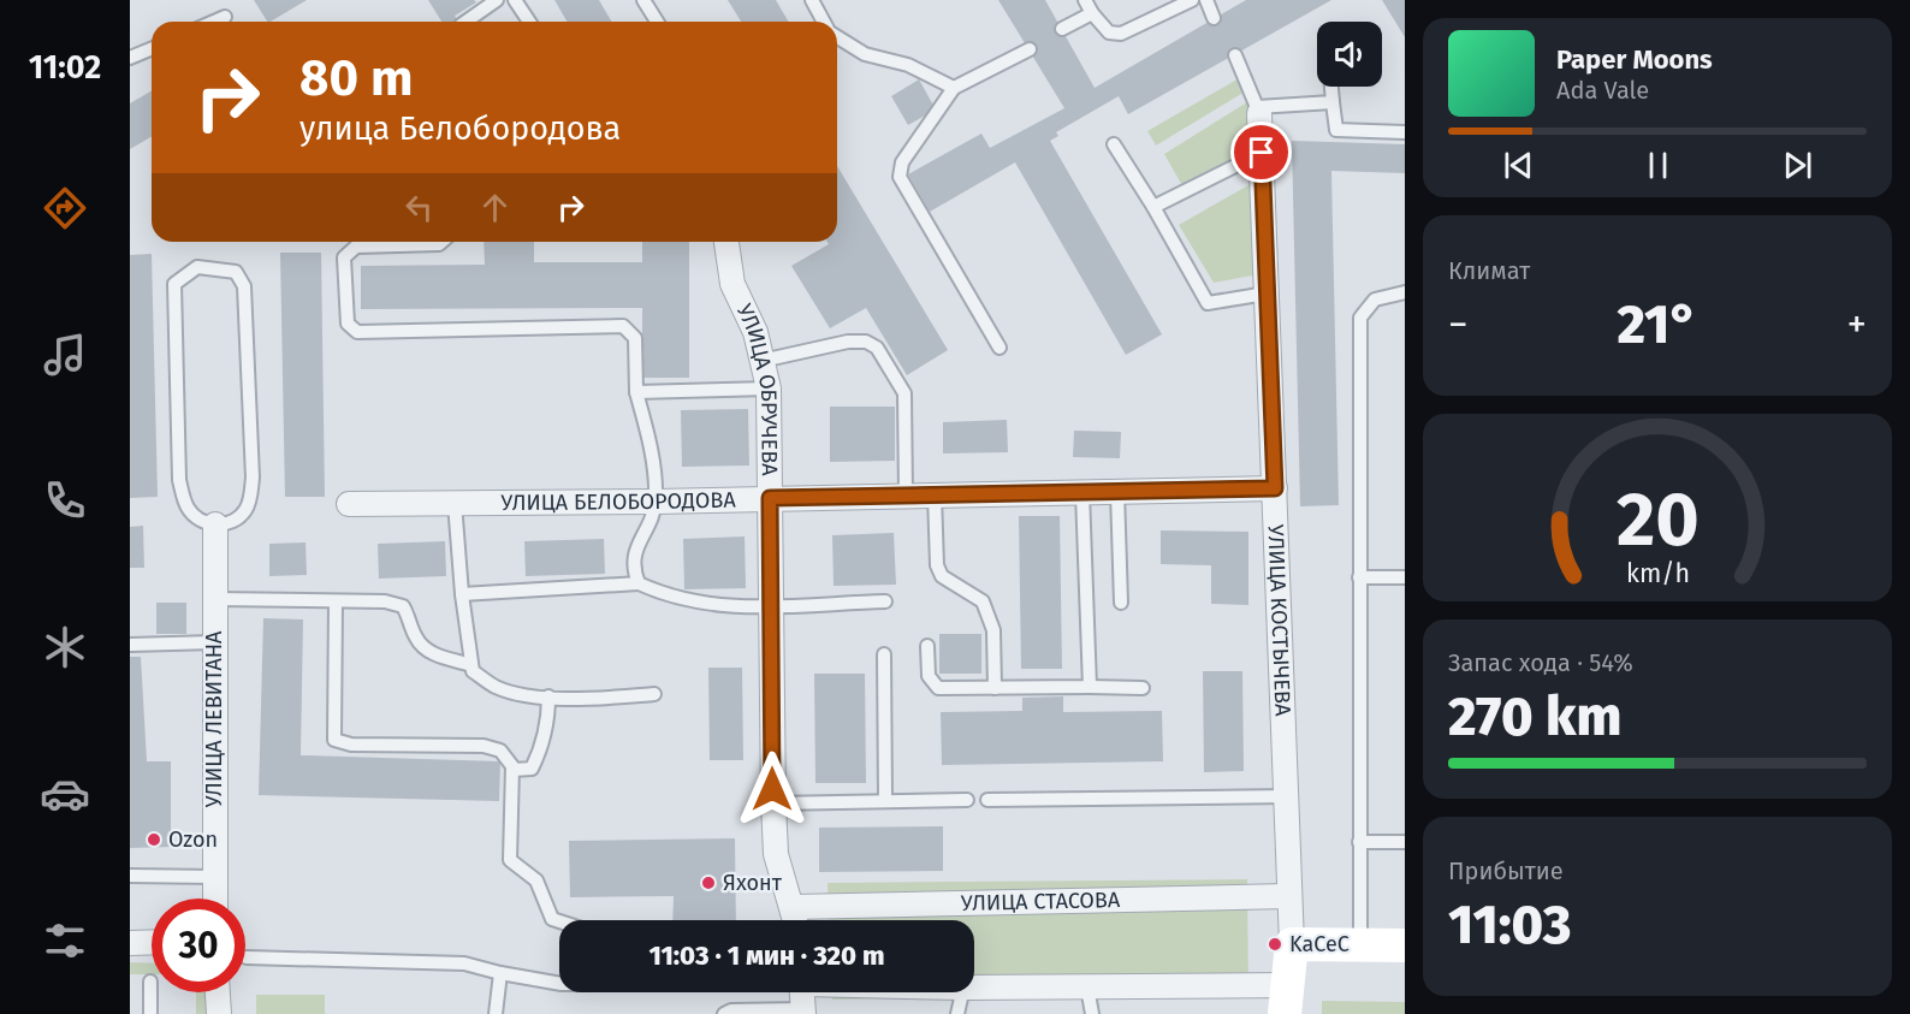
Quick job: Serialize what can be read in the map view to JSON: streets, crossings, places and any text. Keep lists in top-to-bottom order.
{
  "streets": {
    "street": [
      "УЛИЦА ОБРУЧЕВА",
      "УЛИЦА БЕЛОБОРОДОВА",
      "УЛИЦА КОСТЫЧЕВА",
      "УЛИЦА ЛЕВИТАНА",
      "УЛИЦА СТАСОВА"
    ]
  },
  "crossings": [
    ["УЛИЦА ОБРУЧЕВА", "УЛИЦА БЕЛОБОРОДОВА"],
    ["УЛИЦА ОБРУЧЕВА", "УЛИЦА СТАСОВА"],
    ["УЛИЦА БЕЛОБОРОДОВА", "УЛИЦА КОСТЫЧЕВА"],
    ["УЛИЦА КОСТЫЧЕВА", "УЛИЦА СТАСОВА"]
  ],
  "places": ["Ozon", "Яхонт", "KaCeC"],
  "page": {
    "tabs": "11:02",
    "turn": ["80 m", "улица Белобородова"],
    "song": ["Paper Moons", "Ada Vale"],
    "tile": [
      "Климат",
      ["Запас хода · 54%", "270 km"],
      ["Прибытие", "11:03"]
    ],
    "heat": ["−", "21°", "+"],
    "limit": "30",
    "trip": "11:03 · 1 мин · 320 m",
    "gauge": ["20", "km/h"]
  }
}
